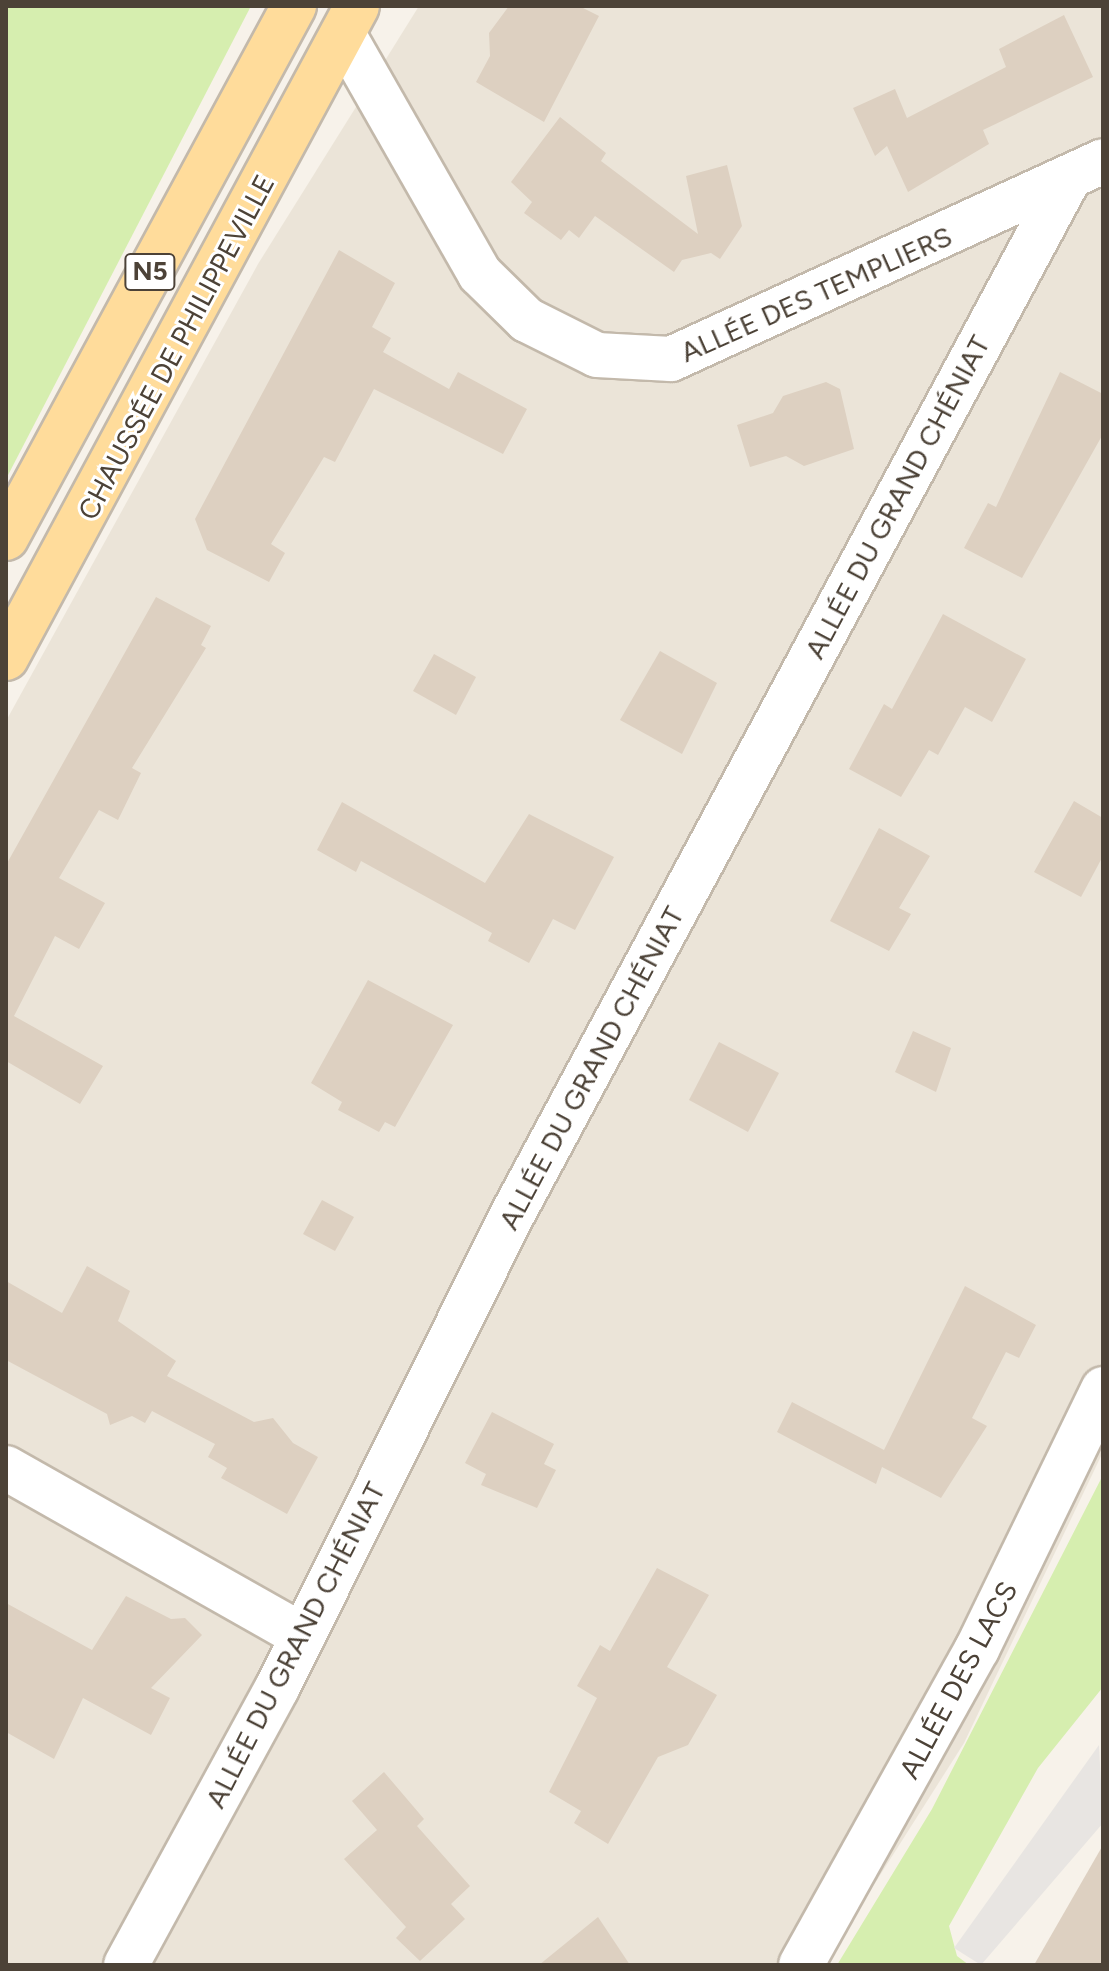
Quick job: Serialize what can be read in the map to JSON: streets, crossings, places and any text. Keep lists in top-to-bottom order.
{
  "streets": {
    "main road": ["N5", "CHAUSSÉE DE PHILIPPEVILLE"],
    "street": ["ALLÉE DES TEMPLIERS", "ALLÉE DU GRAND CHÉNIAT", "ALLÉE DES LACS"]
  },
  "crossings": [
    ["ALLÉE DES TEMPLIERS", "CHAUSSÉE DE PHILIPPEVILLE"],
    ["ALLÉE DES TEMPLIERS", "ALLÉE DU GRAND CHÉNIAT"]
  ]
}
